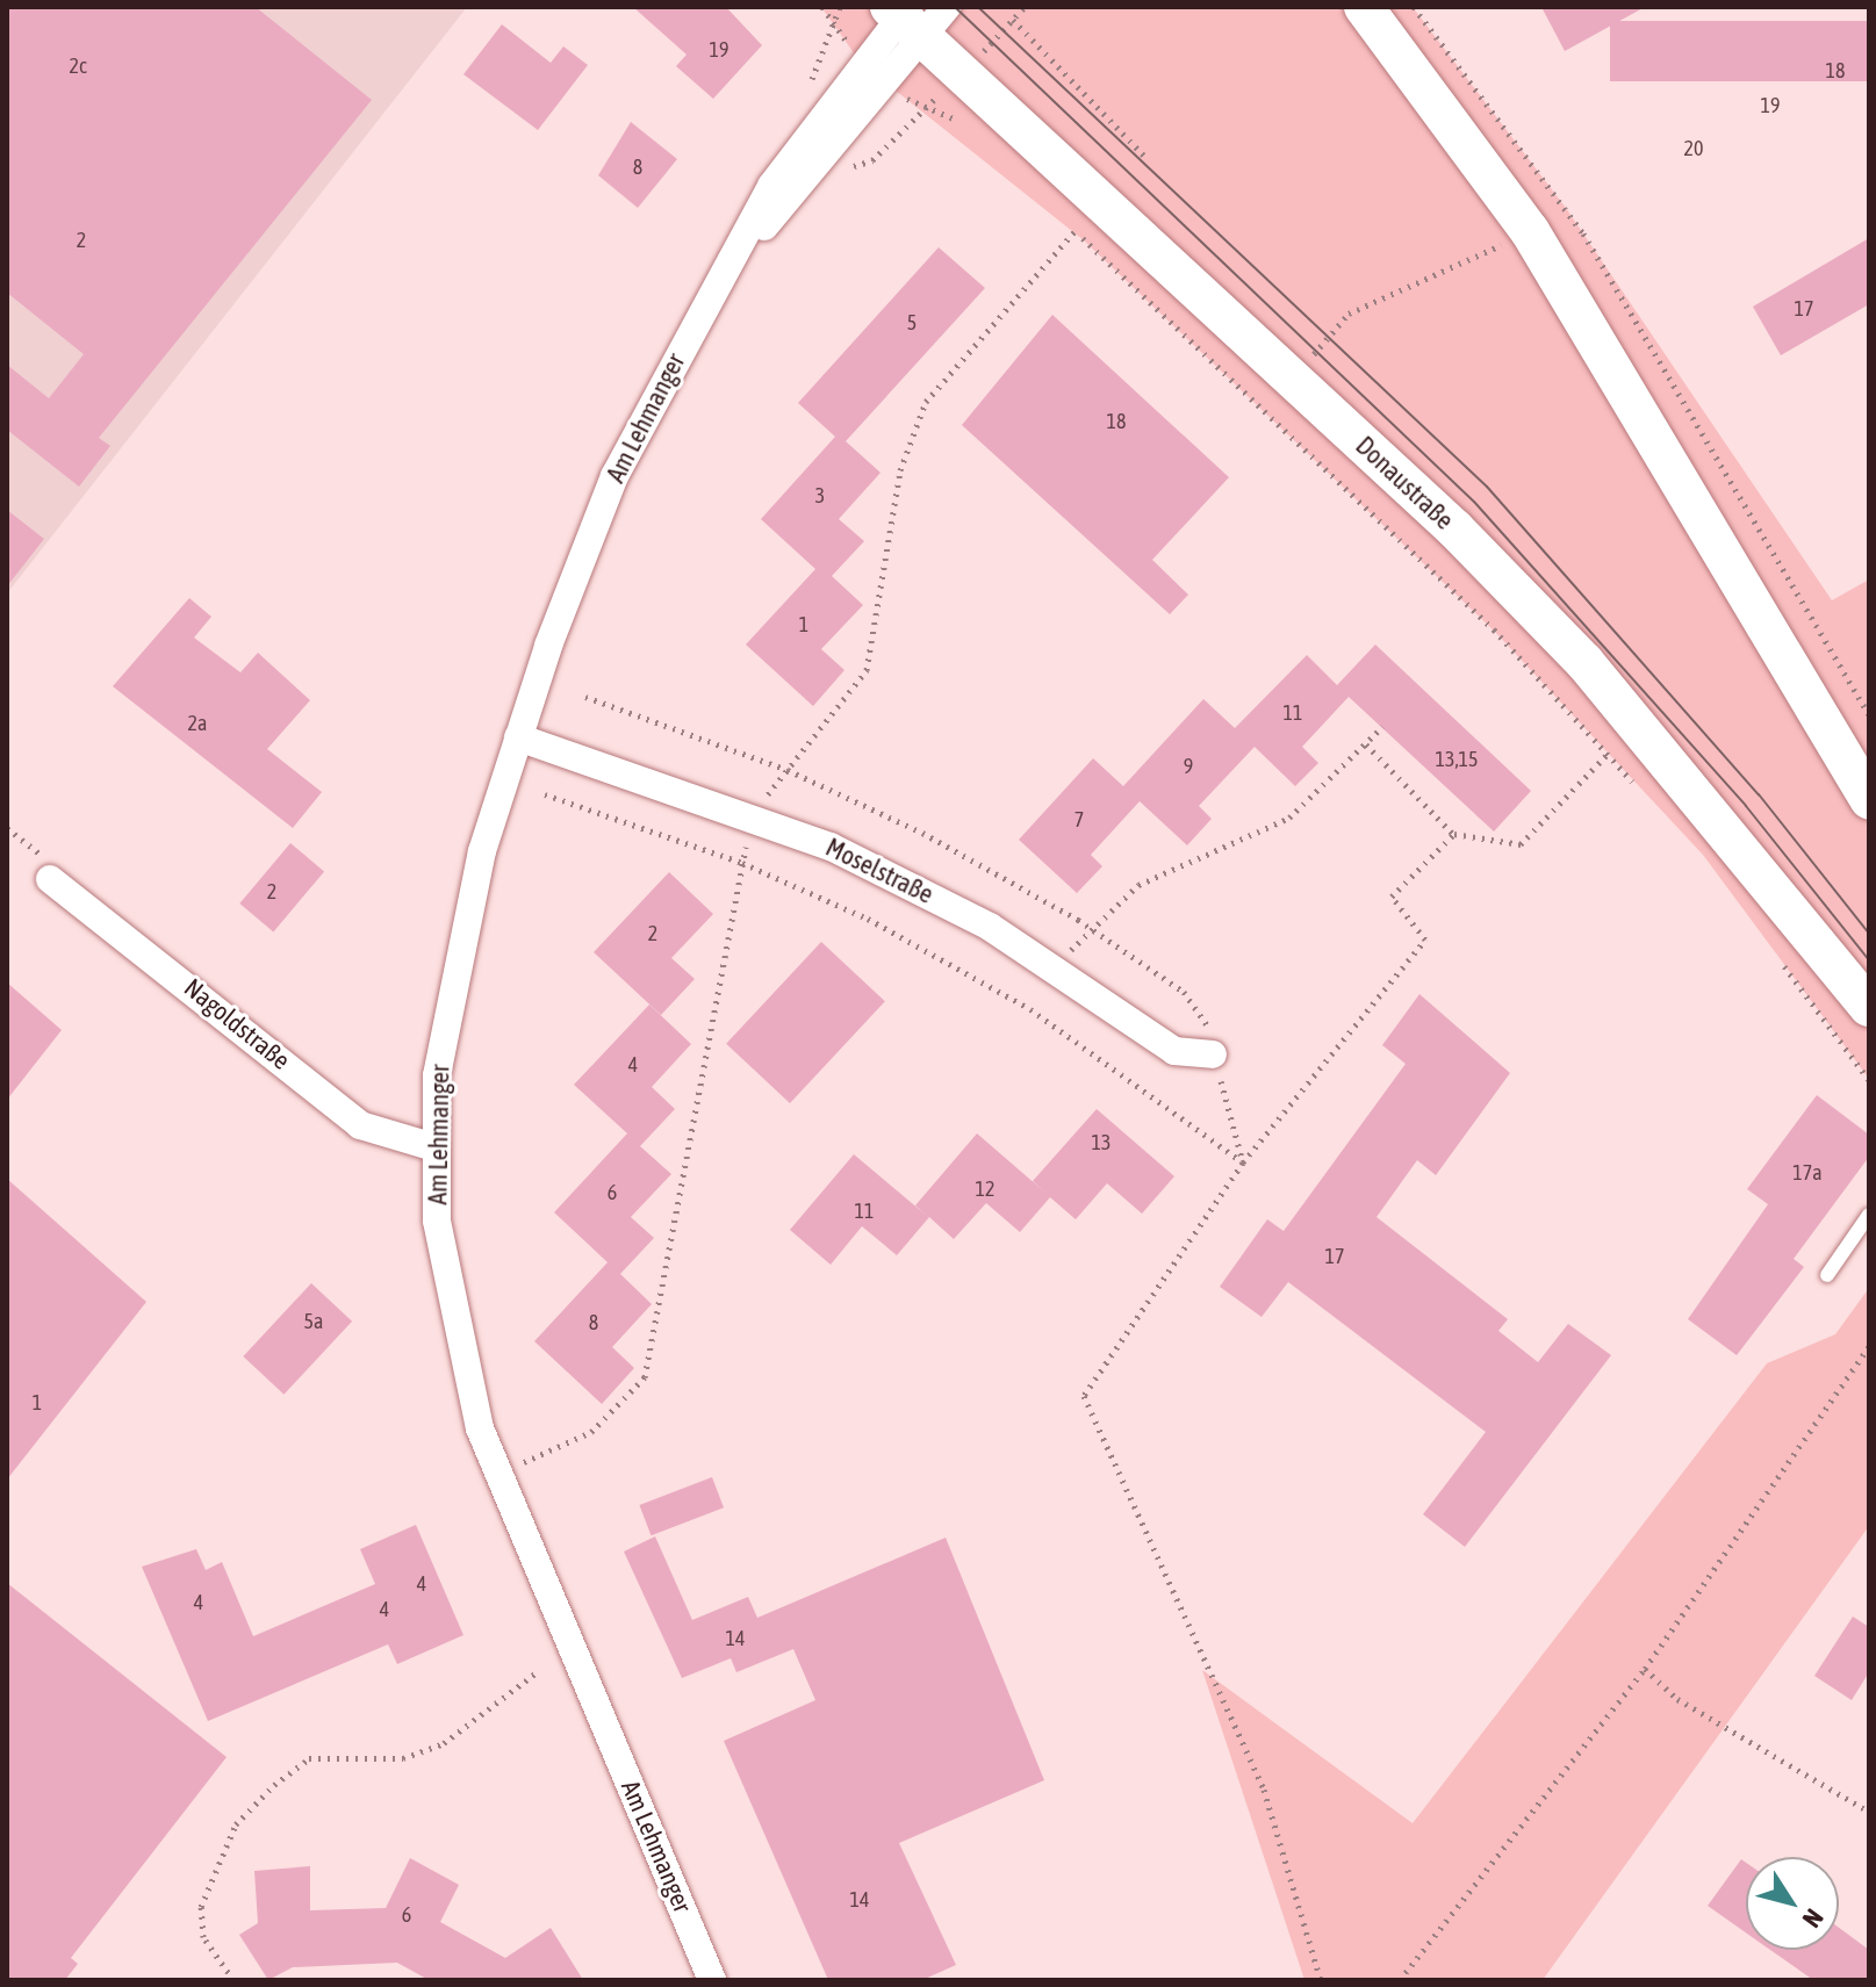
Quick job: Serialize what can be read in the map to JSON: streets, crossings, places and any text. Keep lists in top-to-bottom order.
{
  "streets": {
    "main road": ["Donaustraße"],
    "street": ["Am Lehmanger", "Moselstraße", "Nagoldstraße"]
  },
  "crossings": [
    ["Am Lehmanger", "Donaustraße"],
    ["Am Lehmanger", "Moselstraße"],
    ["Am Lehmanger", "Nagoldstraße"]
  ],
  "house_numbers": [
    "19",
    "2c",
    "18",
    "19",
    "20",
    "8",
    "2",
    "17",
    "5",
    "18",
    "3",
    "1",
    "11",
    "2a",
    "13,15",
    "9",
    "7",
    "2",
    "2",
    "4",
    "13",
    "17a",
    "12",
    "6",
    "11",
    "17",
    "5a",
    "8",
    "1",
    "4",
    "4",
    "4",
    "14",
    "14",
    "6"
  ],
  "north": "bottom right"
}
